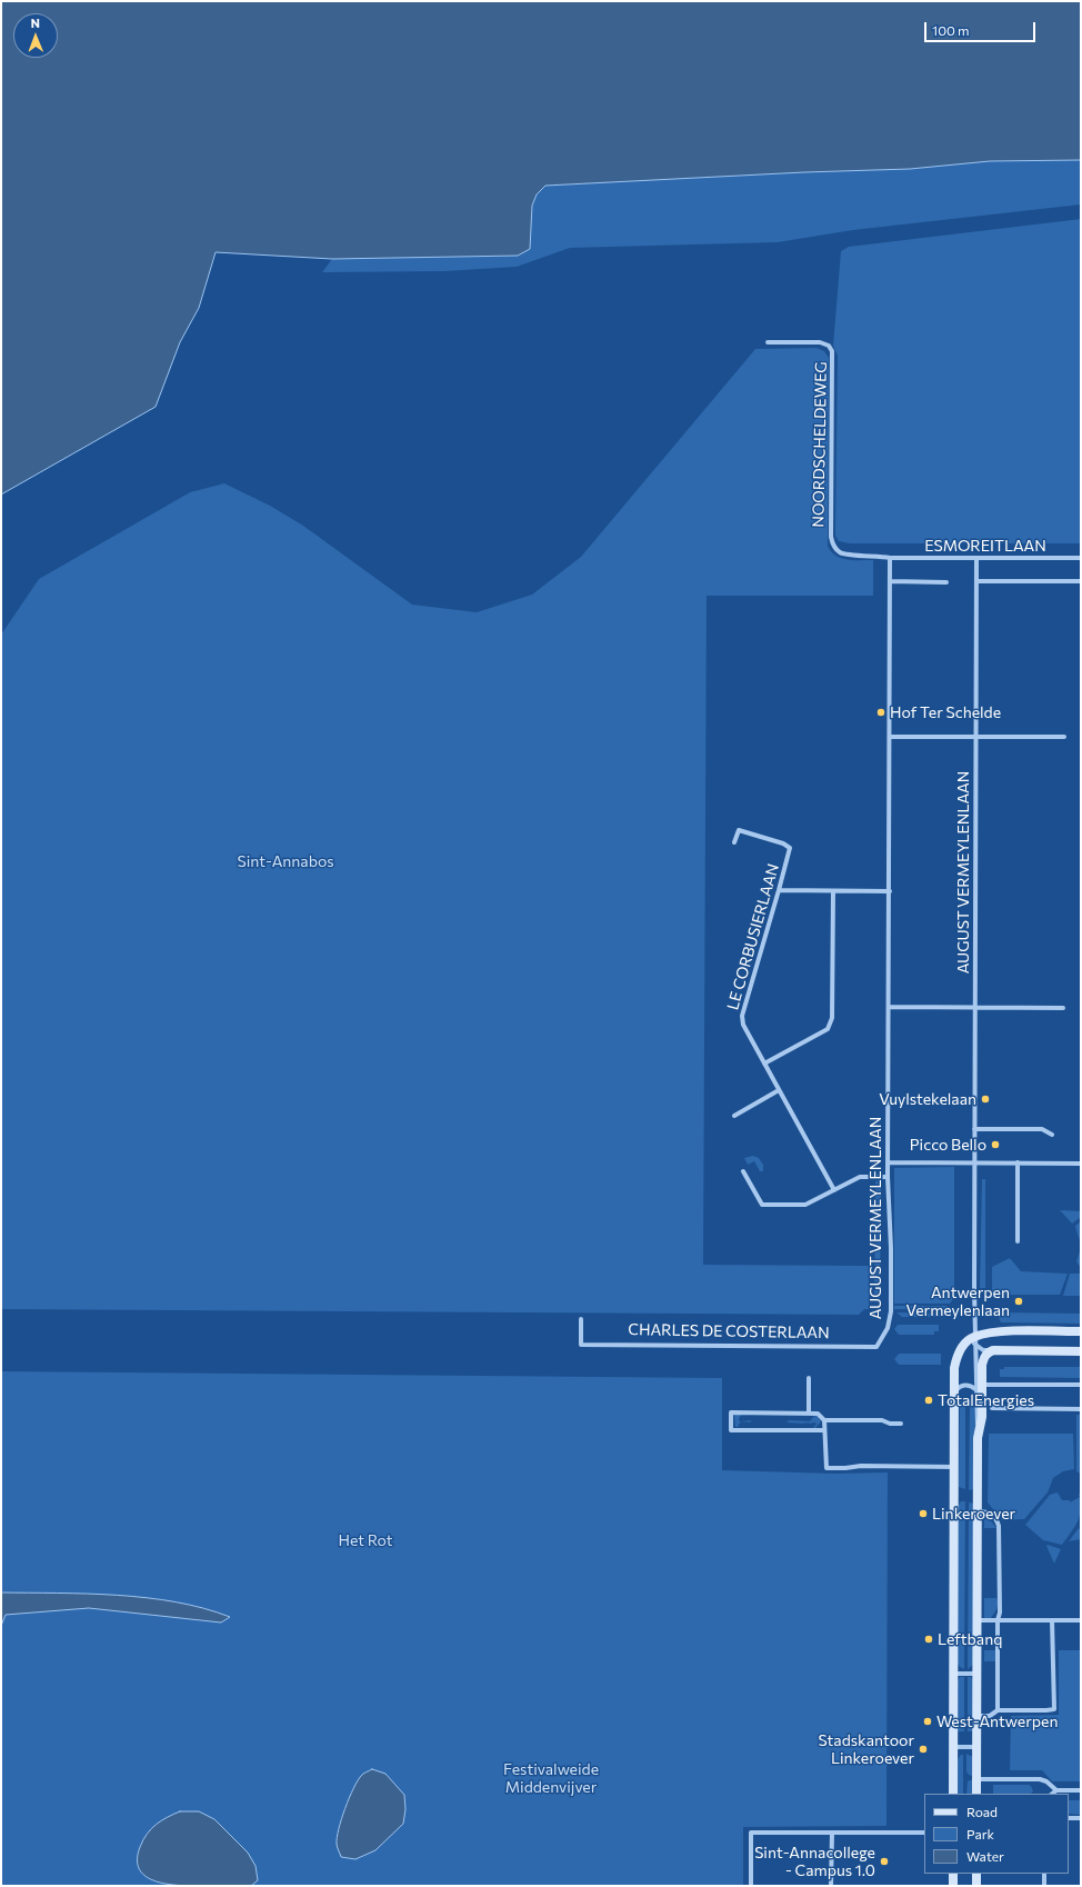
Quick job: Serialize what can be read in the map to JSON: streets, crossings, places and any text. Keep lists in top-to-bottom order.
{
  "streets": {
    "street": [
      "NOORDSCHELDEWEG",
      "ESMOREITLAAN",
      "AUGUST VERMEYLENLAAN",
      "LE CORBUSIERLAAN",
      "CHARLES DE COSTERLAAN"
    ]
  },
  "crossings": [
    ["NOORDSCHELDEWEG", "ESMOREITLAAN"],
    ["NOORDSCHELDEWEG", "AUGUST VERMEYLENLAAN"],
    ["ESMOREITLAAN", "AUGUST VERMEYLENLAAN"],
    ["AUGUST VERMEYLENLAAN", "CHARLES DE COSTERLAAN"]
  ],
  "parks": ["Sint-Annabos", "Het Rot", "Festivalweide Middenvijver"],
  "places": [
    "Hof Ter Schelde",
    "Vuylstekelaan",
    "Picco Bello",
    "Antwerpen Vermeylenlaan",
    "TotalEnergies",
    "Linkeroever",
    "Leftbanq",
    "West-Antwerpen",
    "Stadskantoor Linkeroever",
    "Sint-Annacollege - Campus 1.0"
  ],
  "legend": ["Road", "Park", "Water"],
  "scale_bar": "100 m",
  "north": "top"
}
